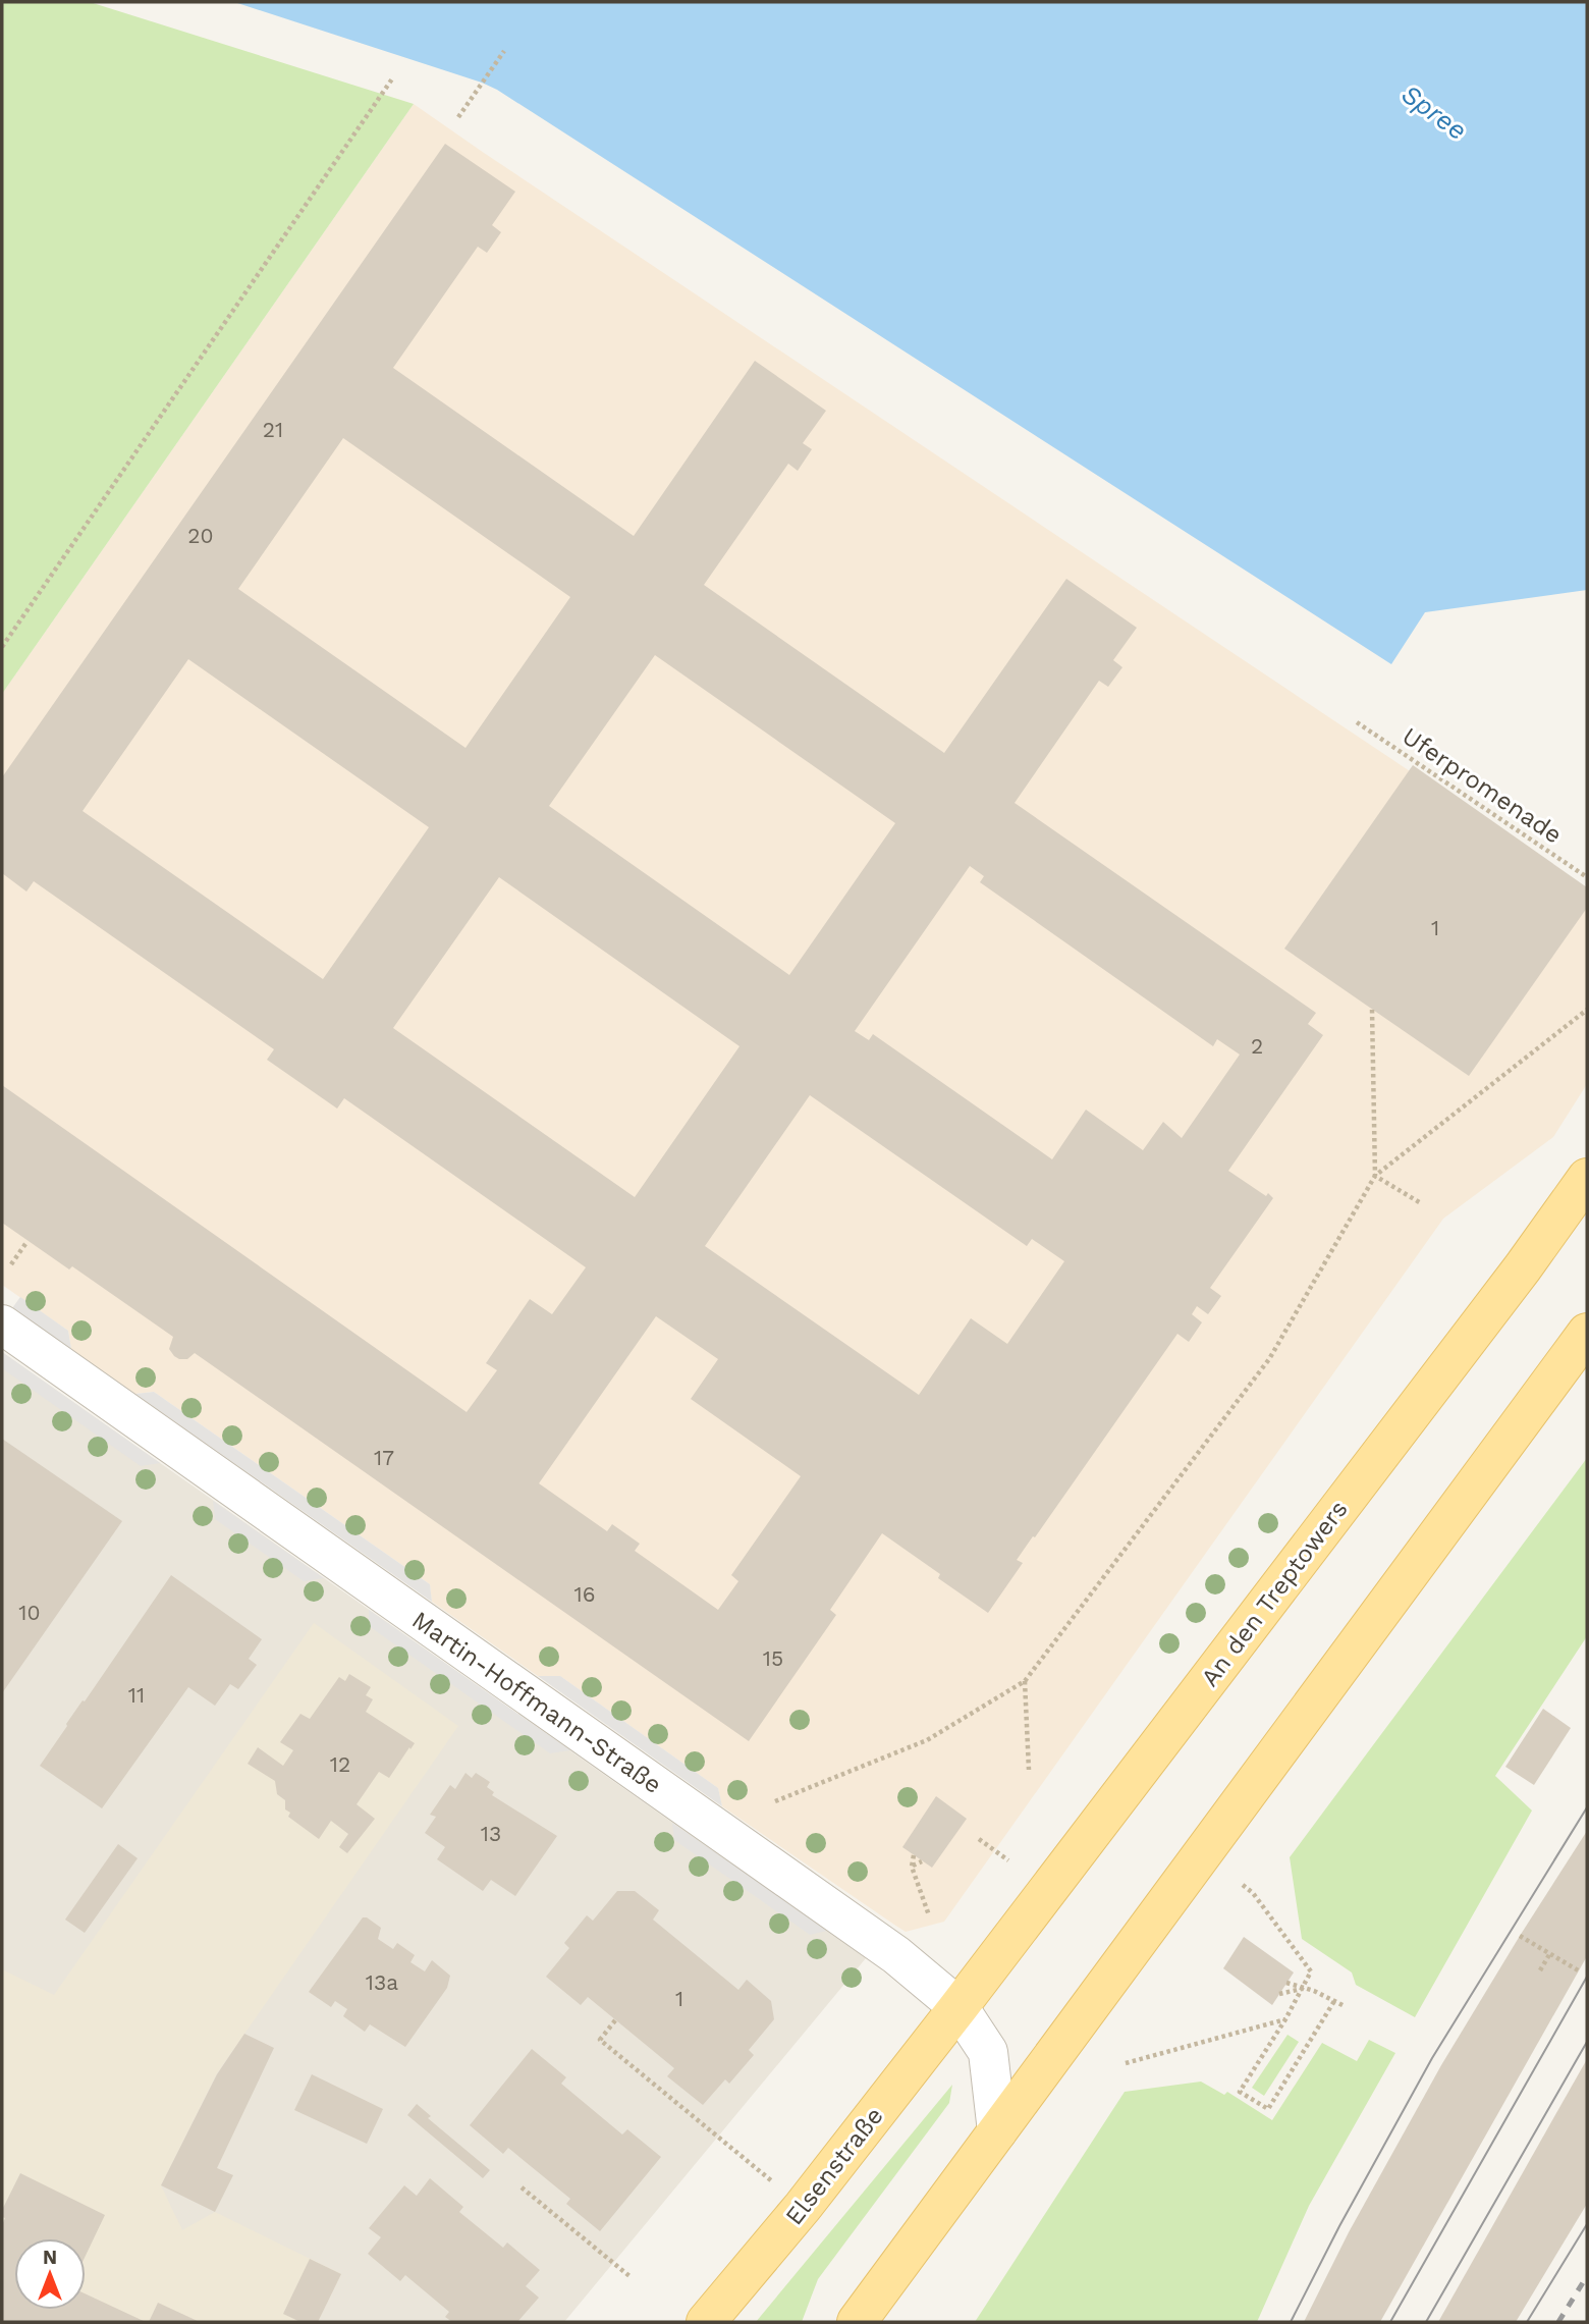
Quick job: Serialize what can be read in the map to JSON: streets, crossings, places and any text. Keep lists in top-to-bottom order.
{
  "streets": {
    "main road": ["An den Treptowers", "Elsenstraße"],
    "street": ["Martin-Hoffmann-Straße"],
    "path": ["Uferpromenade"]
  },
  "crossings": [
    ["An den Treptowers", "Martin-Hoffmann-Straße"],
    ["An den Treptowers", "Elsenstraße"],
    ["Martin-Hoffmann-Straße", "Elsenstraße"]
  ],
  "water": ["Spree"],
  "house_numbers": [
    "21",
    "20",
    "1",
    "2",
    "17",
    "16",
    "10",
    "15",
    "11",
    "12",
    "13",
    "13a",
    "1"
  ],
  "north": "top"
}
